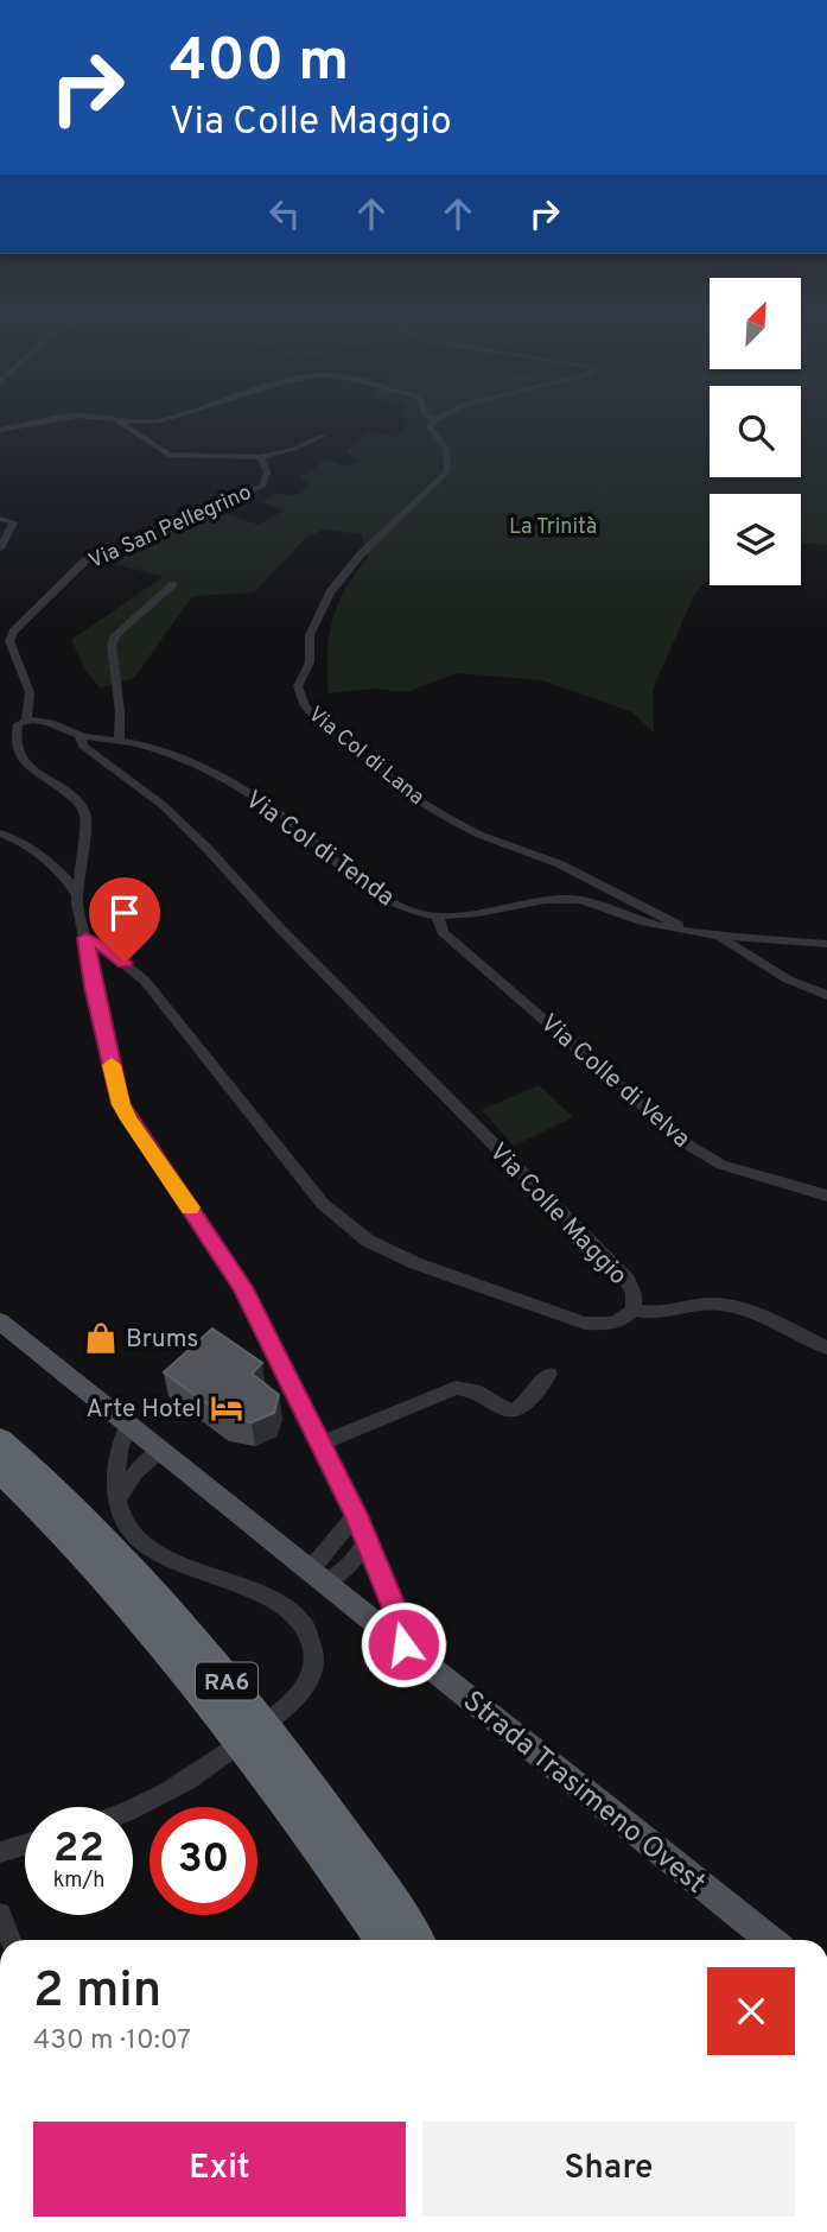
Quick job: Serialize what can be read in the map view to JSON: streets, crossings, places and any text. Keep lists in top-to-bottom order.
{
  "streets": {
    "highway": ["RA6"],
    "main road": ["Strada Trasimeno Ovest"],
    "street": [
      "Via San Pellegrino",
      "Via Col di Lana",
      "Via Col di Tenda",
      "Via Colle di Velva",
      "Via Colle Maggio"
    ]
  },
  "crossings": [
    ["Via San Pellegrino", "Via Col di Tenda"],
    ["Via Col di Lana", "Via Col di Tenda"],
    ["Via Col di Tenda", "Via Colle di Velva"],
    ["Via Col di Tenda", "Via Colle Maggio"]
  ],
  "parks": ["La Trinità"],
  "places": {
    "shop": ["Brums"],
    "hotel": ["Arte Hotel"]
  },
  "north": "top right",
  "page": {
    "turn": ["400 m", "Via Colle Maggio"],
    "speed": "22 km/h",
    "limit": "30",
    "heading": ["2 min", "430 m · 10:07"],
    "buttons": ["Exit", "Share"]
  }
}
